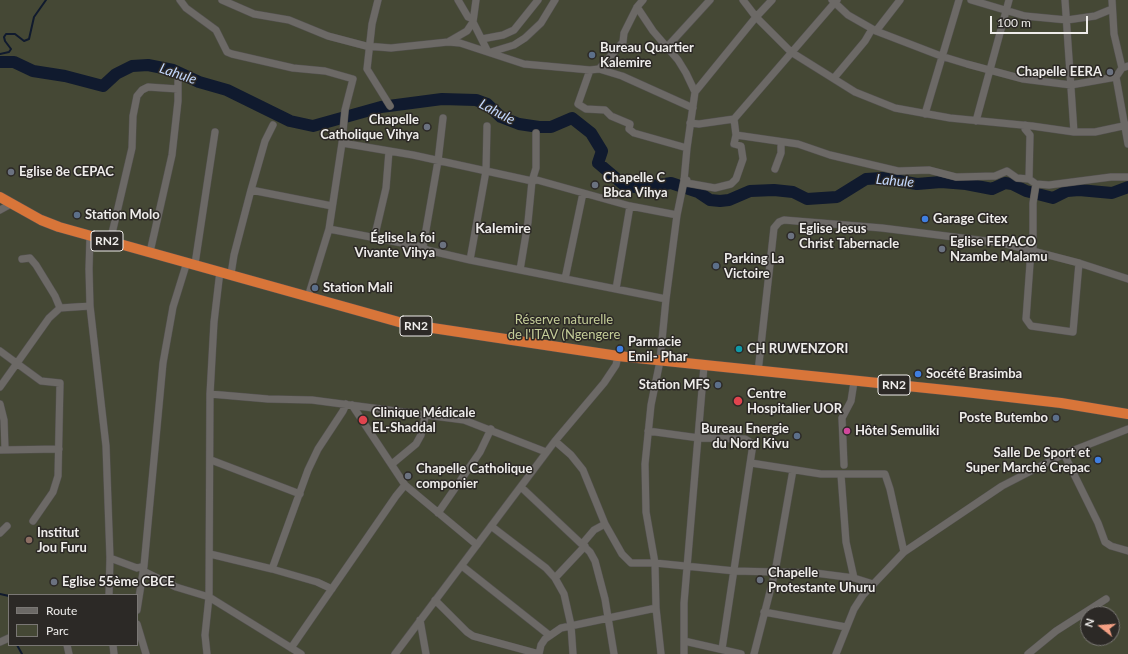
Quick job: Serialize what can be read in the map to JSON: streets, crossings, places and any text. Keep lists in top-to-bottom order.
{
  "streets": {
    "highway": ["RN2"]
  },
  "districts": ["Kalemire"],
  "water": ["Lahule"],
  "parks": ["Réserve naturelle de l'ITAV (Ngengere"],
  "places": [
    "Bureau Quartier Kalemire",
    "Chapelle EERA",
    "Chapelle Catholique Vihya",
    "Eglise 8e CEPAC",
    "Chapelle C Bbca Vihya",
    "Station Molo",
    "Garage Citex",
    "Eglise Jesus Christ Tabernacle",
    "Église la foi Vivante Vihya",
    "Eglise FEPACO Nzambe Malamu",
    "Parking La Victoire",
    "Station Mali",
    "Parmacie Emil- Phar",
    "CH RUWENZORI",
    "Socété Brasimba",
    "Station MFS",
    "Centre Hospitalier UOR",
    "Poste Butembo",
    "Clinique Médicale EL-Shaddal",
    "Hôtel Semuliki",
    "Bureau Energie du Nord Kivu",
    "Salle De Sport et Super Marché Crepac",
    "Chapelle Catholique componier",
    "Institut Jou Furu",
    "Chapelle Protestante Uhuru",
    "Eglise 55ème CBCE"
  ],
  "legend": ["Route", "Parc"],
  "scale_bar": "100 m",
  "north": "left"
}
